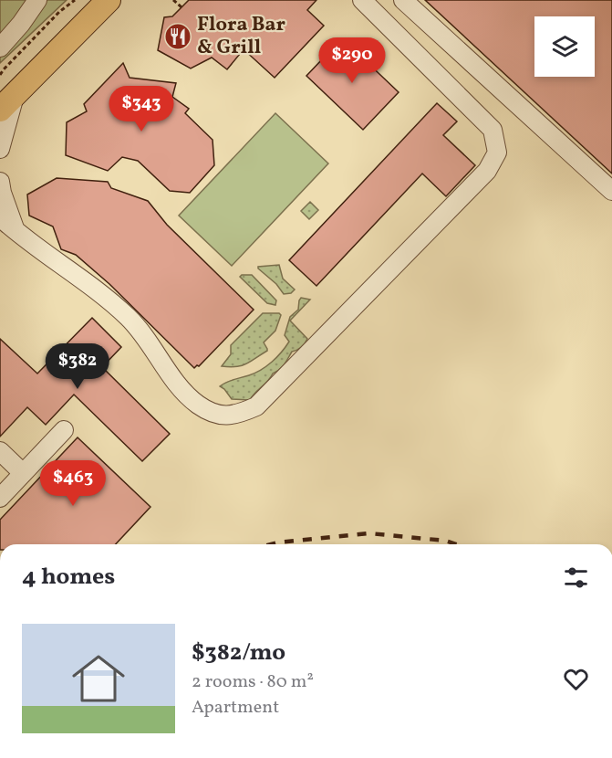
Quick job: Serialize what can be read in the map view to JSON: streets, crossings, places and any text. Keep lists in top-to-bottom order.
{
  "places": {
    "restaurant": ["Flora Bar & Grill"]
  },
  "page": {
    "price": [
      "$290",
      "$343",
      "$382",
      "$463"
    ],
    "heading": "4 homes",
    "list": [
      {
        "name": "$382/mo",
        "note": "2 rooms · 80 m² · Apartment"
      }
    ]
  }
}
